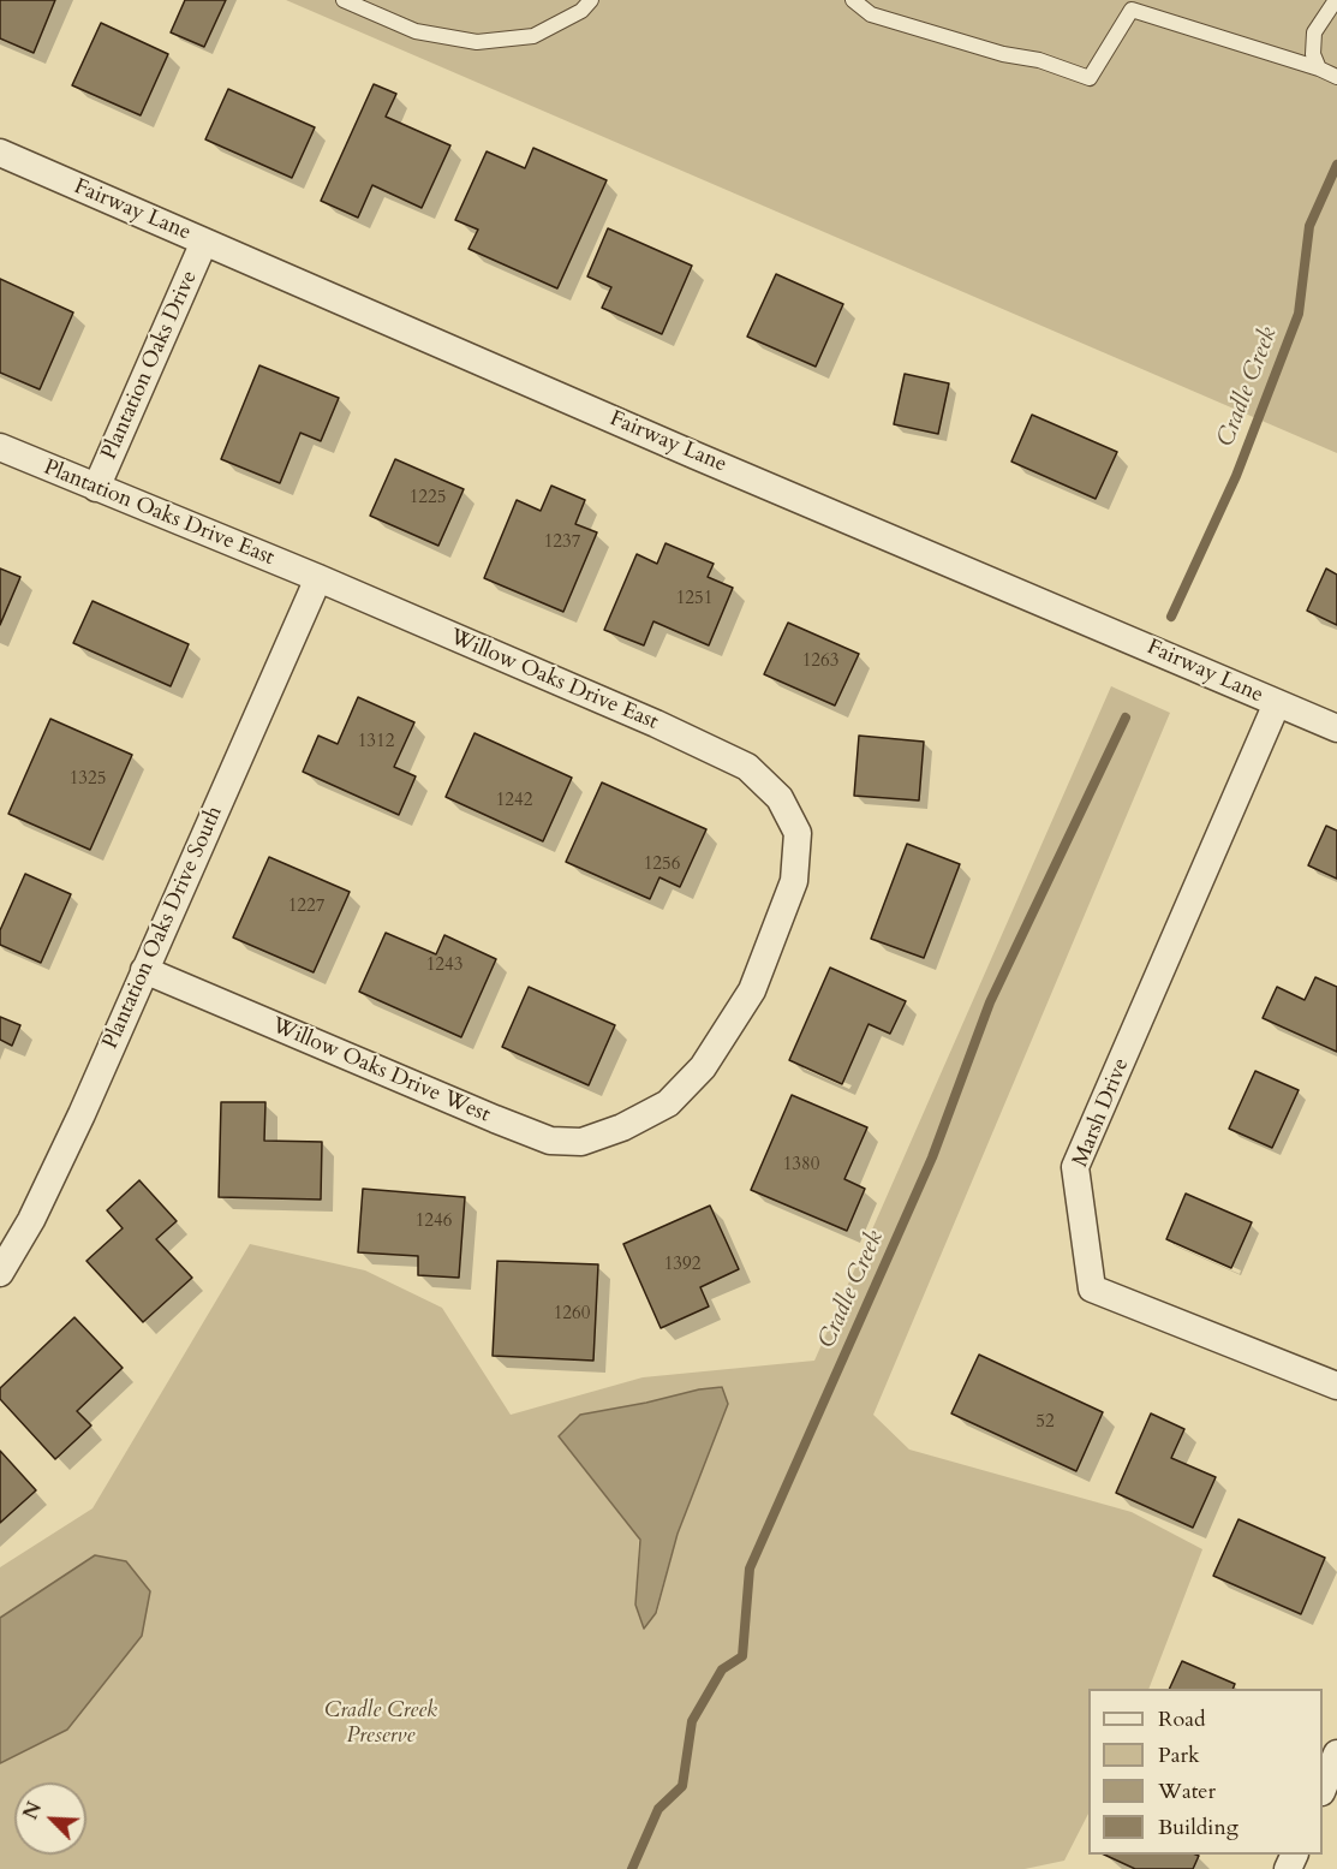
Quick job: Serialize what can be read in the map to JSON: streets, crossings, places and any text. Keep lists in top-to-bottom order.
{
  "streets": {
    "street": [
      "Fairway Lane",
      "Plantation Oaks Drive",
      "Plantation Oaks Drive East",
      "Willow Oaks Drive East",
      "Plantation Oaks Drive South",
      "Willow Oaks Drive West",
      "Marsh Drive"
    ]
  },
  "crossings": [
    ["Fairway Lane", "Plantation Oaks Drive"],
    ["Fairway Lane", "Marsh Drive"],
    ["Plantation Oaks Drive", "Plantation Oaks Drive East"],
    ["Plantation Oaks Drive East", "Willow Oaks Drive East"],
    ["Plantation Oaks Drive East", "Plantation Oaks Drive South"],
    ["Willow Oaks Drive East", "Plantation Oaks Drive South"],
    ["Willow Oaks Drive East", "Willow Oaks Drive West"],
    ["Plantation Oaks Drive South", "Willow Oaks Drive West"]
  ],
  "water": ["Cradle Creek"],
  "parks": ["Cradle Creek Preserve"],
  "house_numbers": [
    "1225",
    "1237",
    "1251",
    "1263",
    "1312",
    "1325",
    "1242",
    "1256",
    "1227",
    "1243",
    "1380",
    "1246",
    "1392",
    "1260",
    "52"
  ],
  "legend": [
    "Road",
    "Park",
    "Water",
    "Building"
  ],
  "north": "top left"
}
